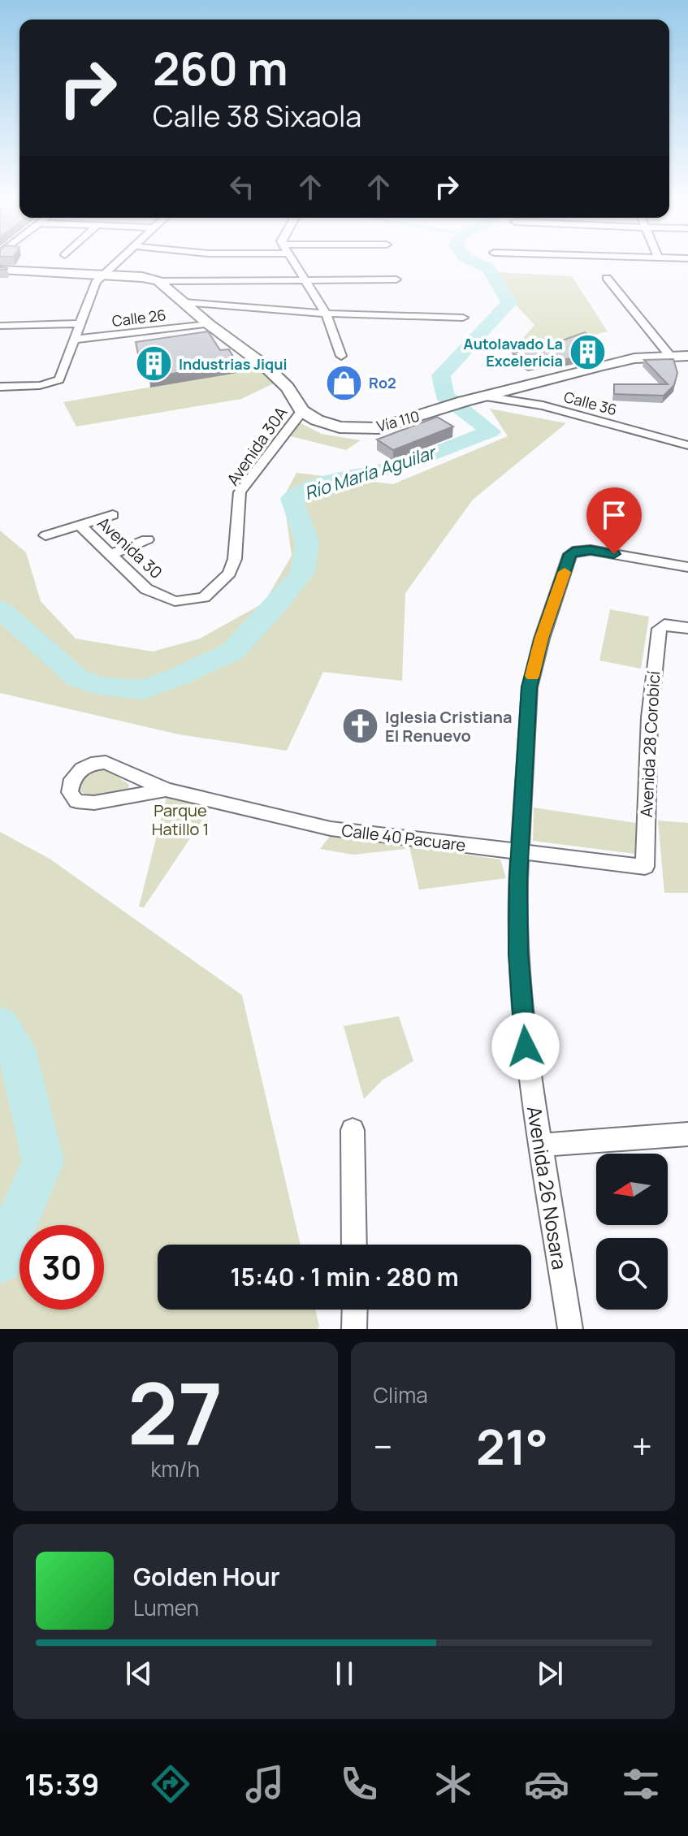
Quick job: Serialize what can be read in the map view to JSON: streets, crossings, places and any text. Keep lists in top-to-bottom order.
{
  "streets": {
    "main road": ["Vía 110"],
    "street": [
      "Calle 26",
      "Calle 36",
      "Avenida 30A",
      "Avenida 30",
      "Avenida 28 Corobicí",
      "Calle 40 Pacuare",
      "Avenida 26 Nosara"
    ]
  },
  "crossings": [
    ["Calle 36", "Vía 110"],
    ["Vía 110", "Avenida 30A"],
    ["Avenida 30A", "Avenida 30"],
    ["Avenida 28 Corobicí", "Calle 40 Pacuare"],
    ["Calle 40 Pacuare", "Avenida 26 Nosara"]
  ],
  "water": ["Río María Aguilar"],
  "parks": ["Parque Hatillo 1"],
  "places": {
    "building": ["Autolavado La Excelericia", "Industrias Jiqui"],
    "shop": ["Ro2"],
    "church": ["Iglesia Cristiana El Renuevo"]
  },
  "north": "left",
  "page": {
    "turn": ["260 m", "Calle 38 Sixaola"],
    "limit": "30",
    "trip": "15:40 · 1 min · 280 m",
    "tile": [
      ["27", "km/h"],
      "Clima"
    ],
    "heat": ["−", "21°", "+"],
    "song": ["Golden Hour", "Lumen"],
    "tabs": "15:39"
  }
}
